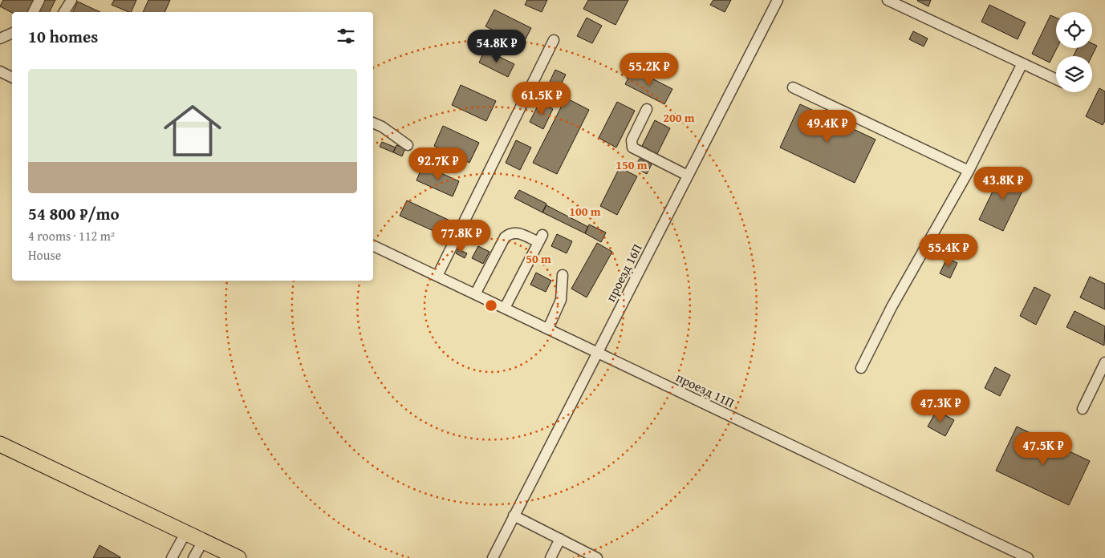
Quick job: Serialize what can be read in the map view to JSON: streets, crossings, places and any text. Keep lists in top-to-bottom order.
{
  "streets": {
    "street": ["проезд 16П", "проезд 11П"]
  },
  "crossings": [
    ["проезд 16П", "проезд 11П"]
  ],
  "page": {
    "heading": "10 homes",
    "price": [
      "54.8K ₽",
      "55.2K ₽",
      "61.5K ₽",
      "49.4K ₽",
      "92.7K ₽",
      "43.8K ₽",
      "77.8K ₽",
      "55.4K ₽",
      "47.3K ₽",
      "47.5K ₽"
    ],
    "list": [
      {
        "name": "54 800 ₽/mo",
        "note": "4 rooms · 112 m² · House"
      }
    ]
  },
  "rings": [
    "200 m",
    "150 m",
    "100 m",
    "50 m"
  ]
}
